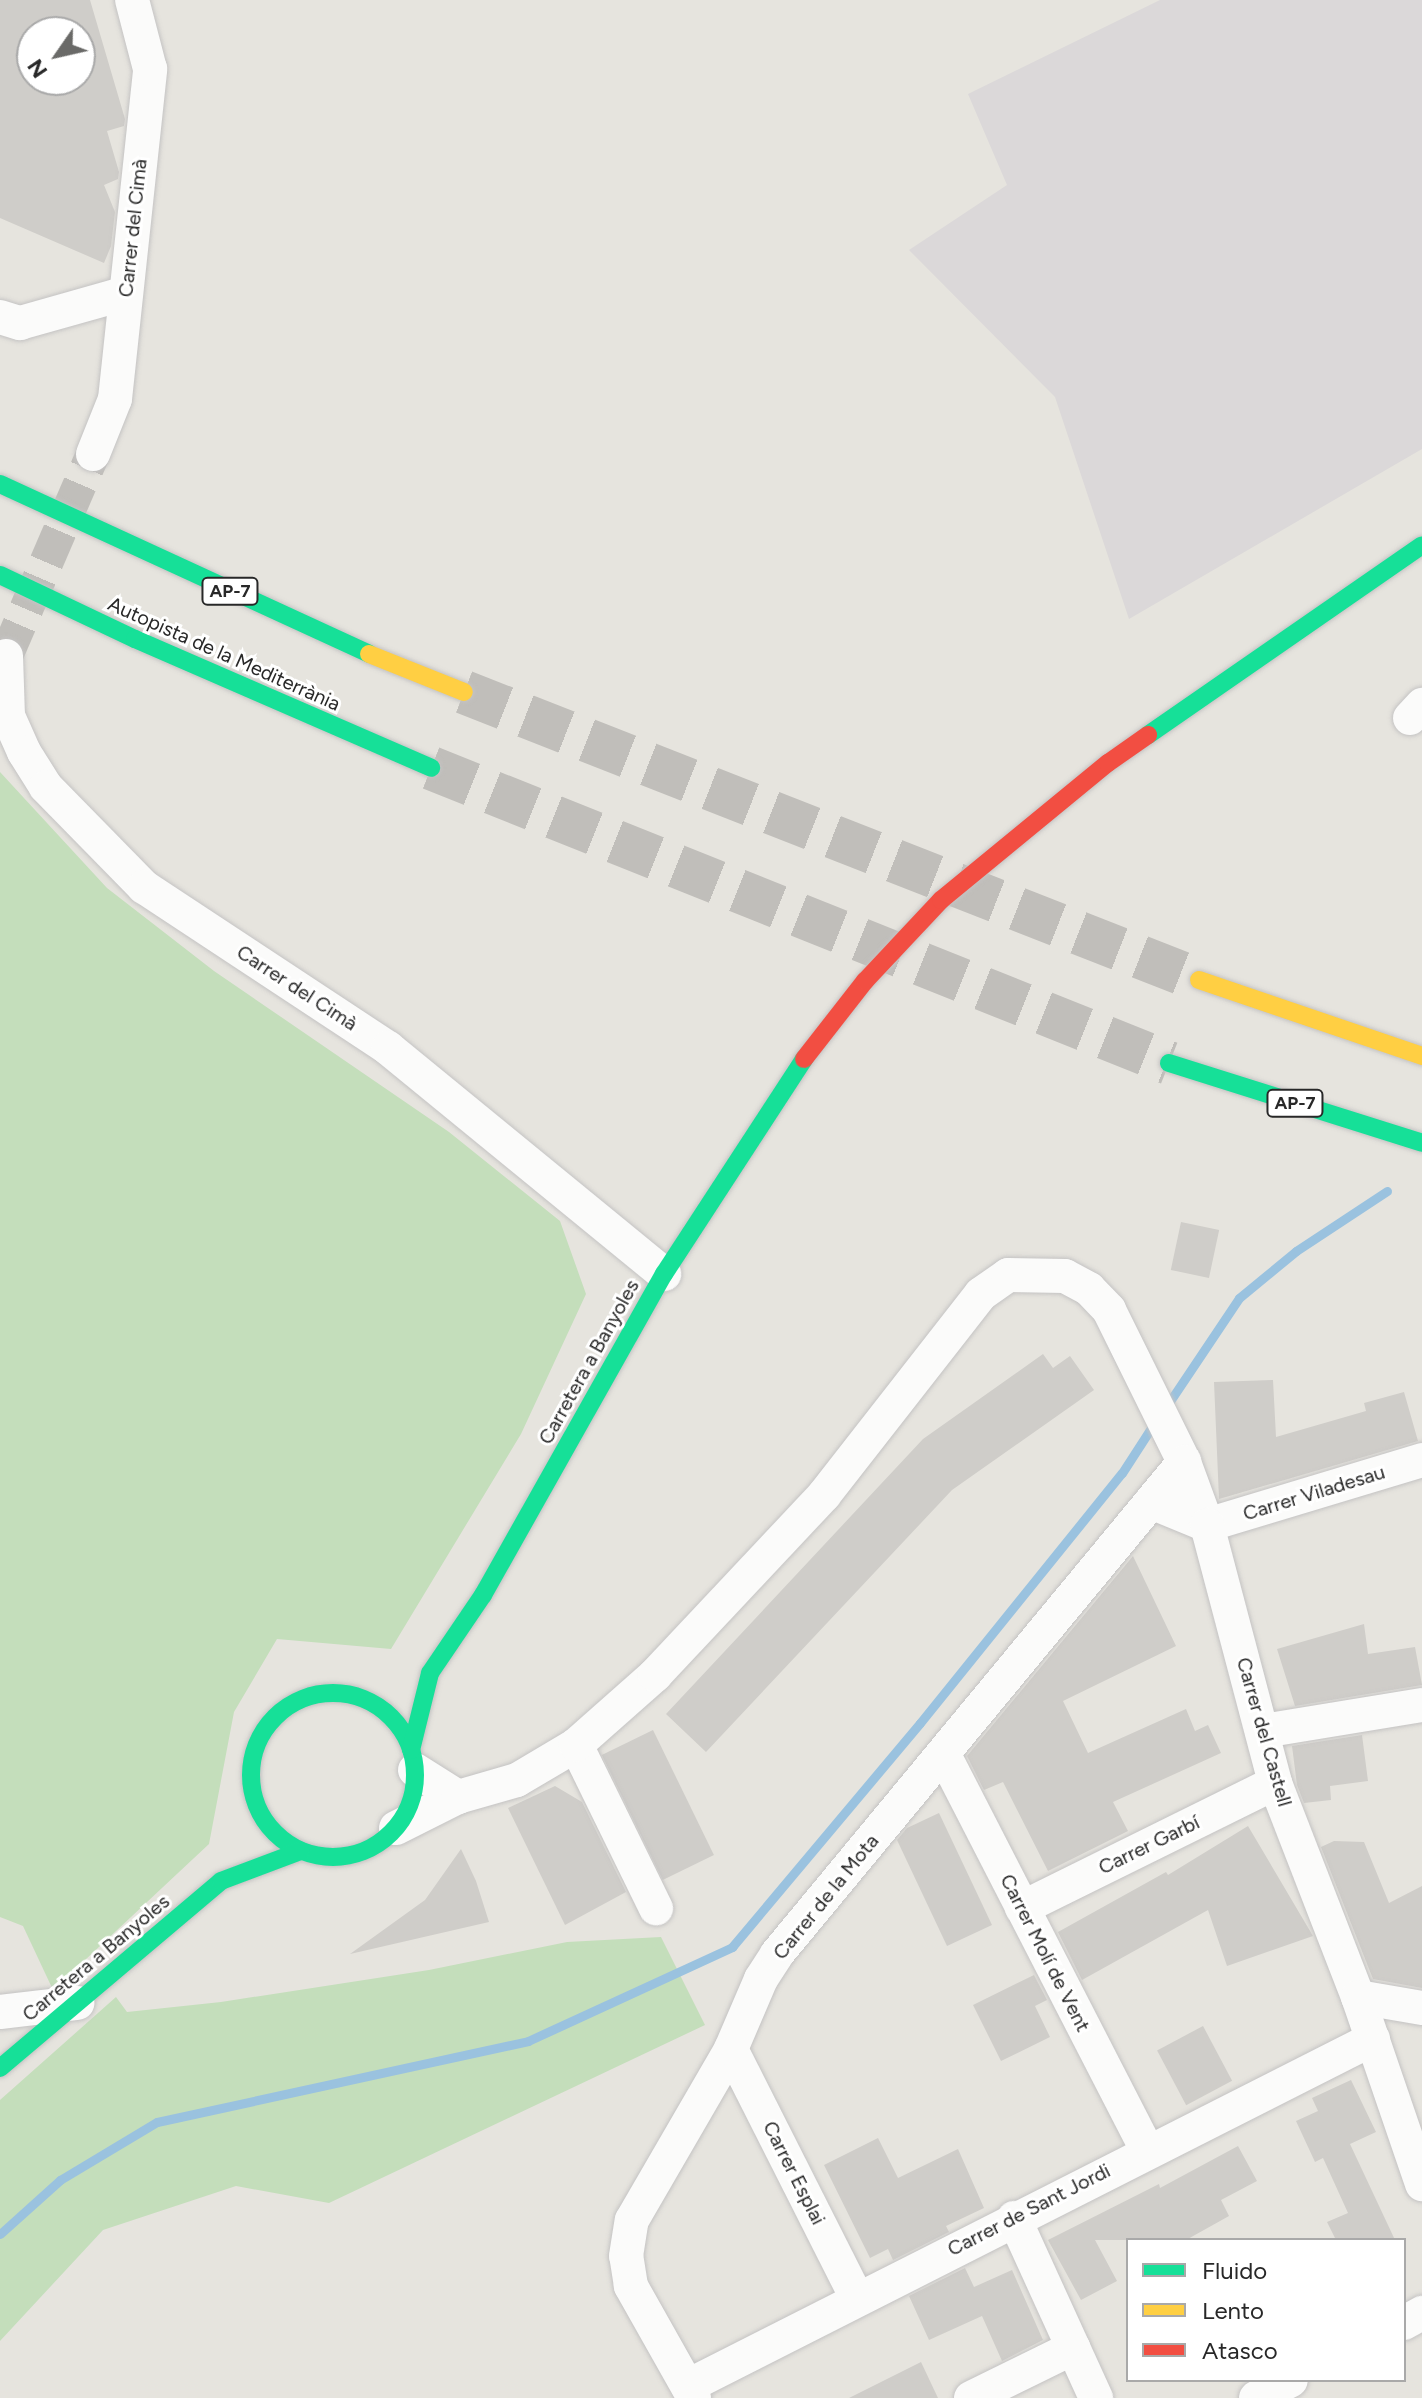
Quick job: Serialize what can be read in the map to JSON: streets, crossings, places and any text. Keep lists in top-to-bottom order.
{
  "streets": {
    "main road": ["AP-7", "Autopista de la Mediterrània", "Carretera a Banyoles"],
    "street": [
      "Carrer del Cimà",
      "Carrer Viladesau",
      "Carrer del Castell",
      "Carrer Garbí",
      "Carrer de la Mota",
      "Carrer Molí de Vent",
      "Carrer Esplai",
      "Carrer de Sant Jordi"
    ]
  },
  "crossings": [
    ["Carrer del Cimà", "Carretera a Banyoles"],
    ["Carrer Viladesau", "Carrer del Castell"],
    ["Carrer del Castell", "Carrer Garbí"],
    ["Carrer del Castell", "Carrer de la Mota"],
    ["Carrer del Castell", "Carrer de Sant Jordi"],
    ["Carrer Garbí", "Carrer Molí de Vent"],
    ["Carrer de la Mota", "Carrer Molí de Vent"],
    ["Carrer de la Mota", "Carrer Esplai"],
    ["Carrer de la Mota", "Carrer de Sant Jordi"],
    ["Carrer Molí de Vent", "Carrer de Sant Jordi"],
    ["Carrer Esplai", "Carrer de Sant Jordi"]
  ],
  "legend": ["Fluido", "Lento", "Atasco"],
  "north": "bottom left"
}
